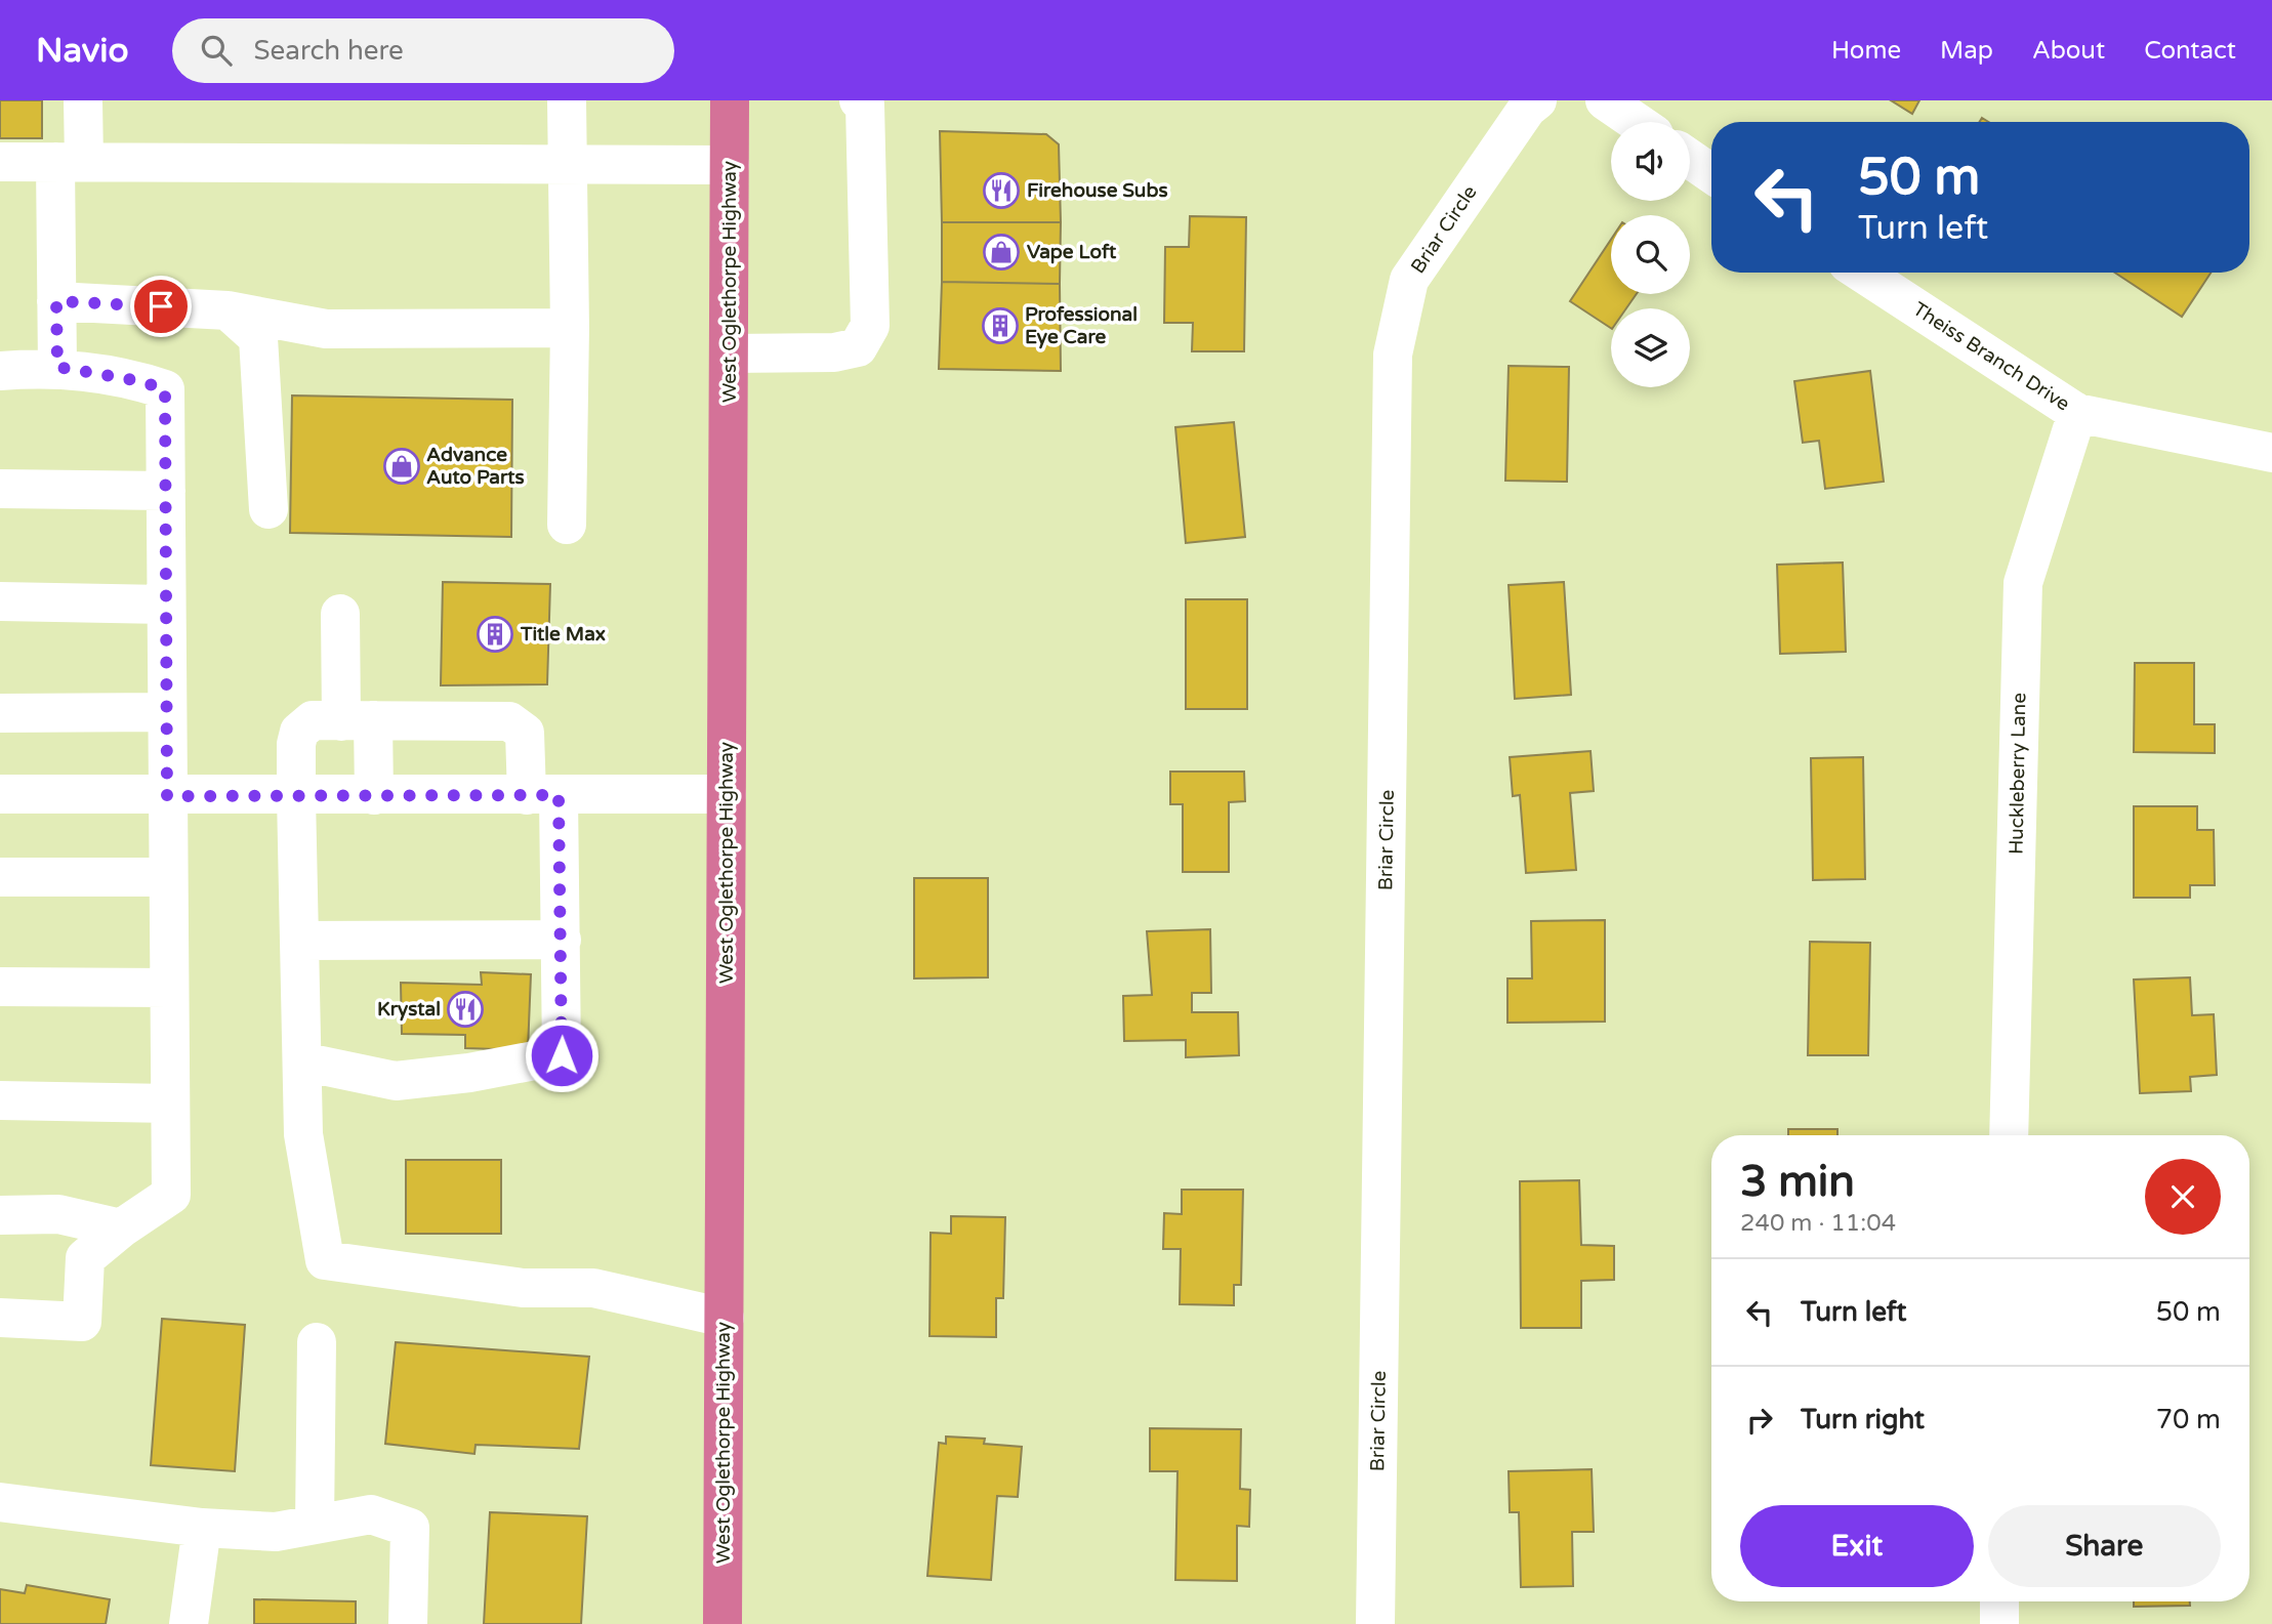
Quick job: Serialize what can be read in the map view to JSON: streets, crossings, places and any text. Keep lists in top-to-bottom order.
{
  "streets": {
    "highway": ["West Oglethorpe Highway"],
    "street": ["Briar Circle", "Theiss Branch Drive", "Huckleberry Lane"]
  },
  "crossings": [
    ["Theiss Branch Drive", "Huckleberry Lane"]
  ],
  "places": {
    "restaurant": ["Firehouse Subs", "Krystal"],
    "shop": ["Vape Loft", "Advance Auto Parts"],
    "building": ["Professional Eye Care", "Title Max"]
  },
  "page": {
    "header": "Navio",
    "search": "Search here",
    "nav": [
      "Home",
      "Map",
      "About",
      "Contact"
    ],
    "turn": ["50 m", "Turn left"],
    "heading": ["3 min", "240 m · 11:04"],
    "list": [
      {
        "name": "Turn left",
        "value": "50 m"
      },
      {
        "name": "Turn right",
        "value": "70 m"
      }
    ],
    "buttons": ["Exit", "Share"]
  }
}
